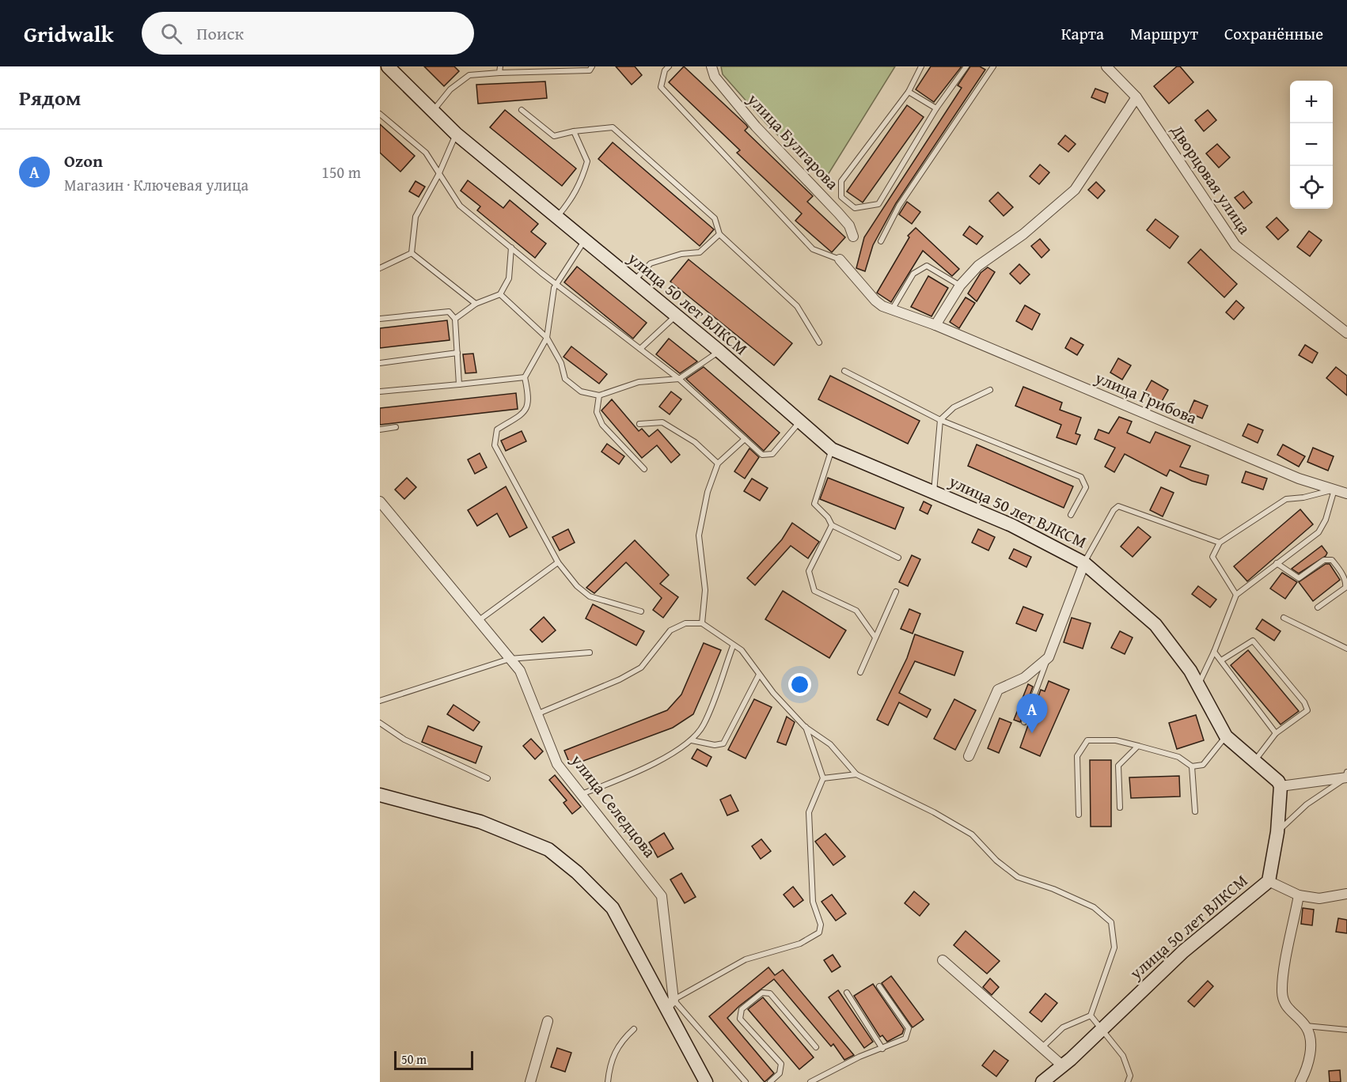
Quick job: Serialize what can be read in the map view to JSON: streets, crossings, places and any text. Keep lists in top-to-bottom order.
{
  "streets": {
    "street": [
      "улица Булгарова",
      "Дворцовая улица",
      "улица 50 лет ВЛКСМ",
      "улица Грибова",
      "улица Селедцова"
    ]
  },
  "scale_bar": "50 m",
  "page": {
    "header": "Gridwalk",
    "search": "Поиск",
    "nav": ["Карта", "Маршрут", "Сохранённые"],
    "heading": "Рядом",
    "map_buttons": ["+", "−"],
    "list": [
      {
        "mark": "A",
        "name": "Ozon",
        "note": "Магазин · Ключевая улица",
        "value": "150 m"
      }
    ],
    "pins": "A",
    "scale": "50 m"
  }
}
